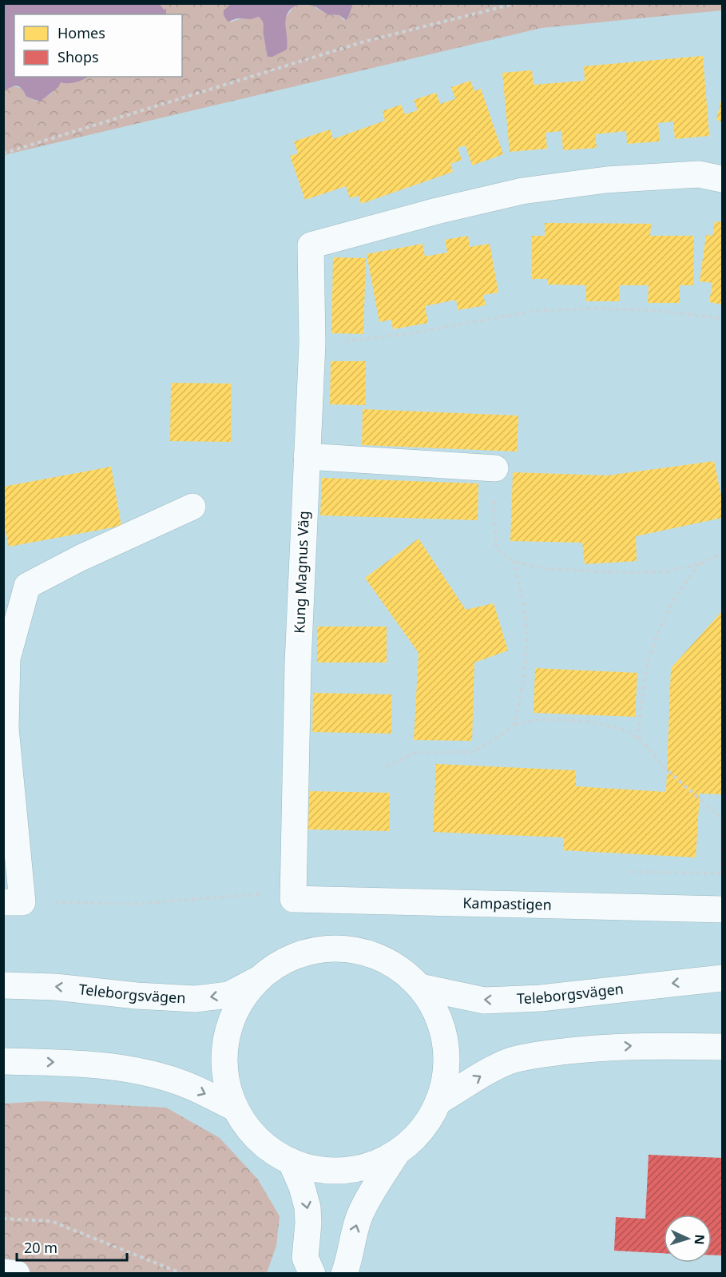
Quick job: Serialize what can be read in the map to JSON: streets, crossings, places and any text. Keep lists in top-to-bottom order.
{
  "streets": {
    "main road": ["Kung Magnus Väg", "Kampastigen", "Teleborgsvägen"]
  },
  "crossings": [
    ["Kung Magnus Väg", "Kampastigen"]
  ],
  "legend": ["Homes", "Shops"],
  "scale_bar": "20 m",
  "north": "right"
}
